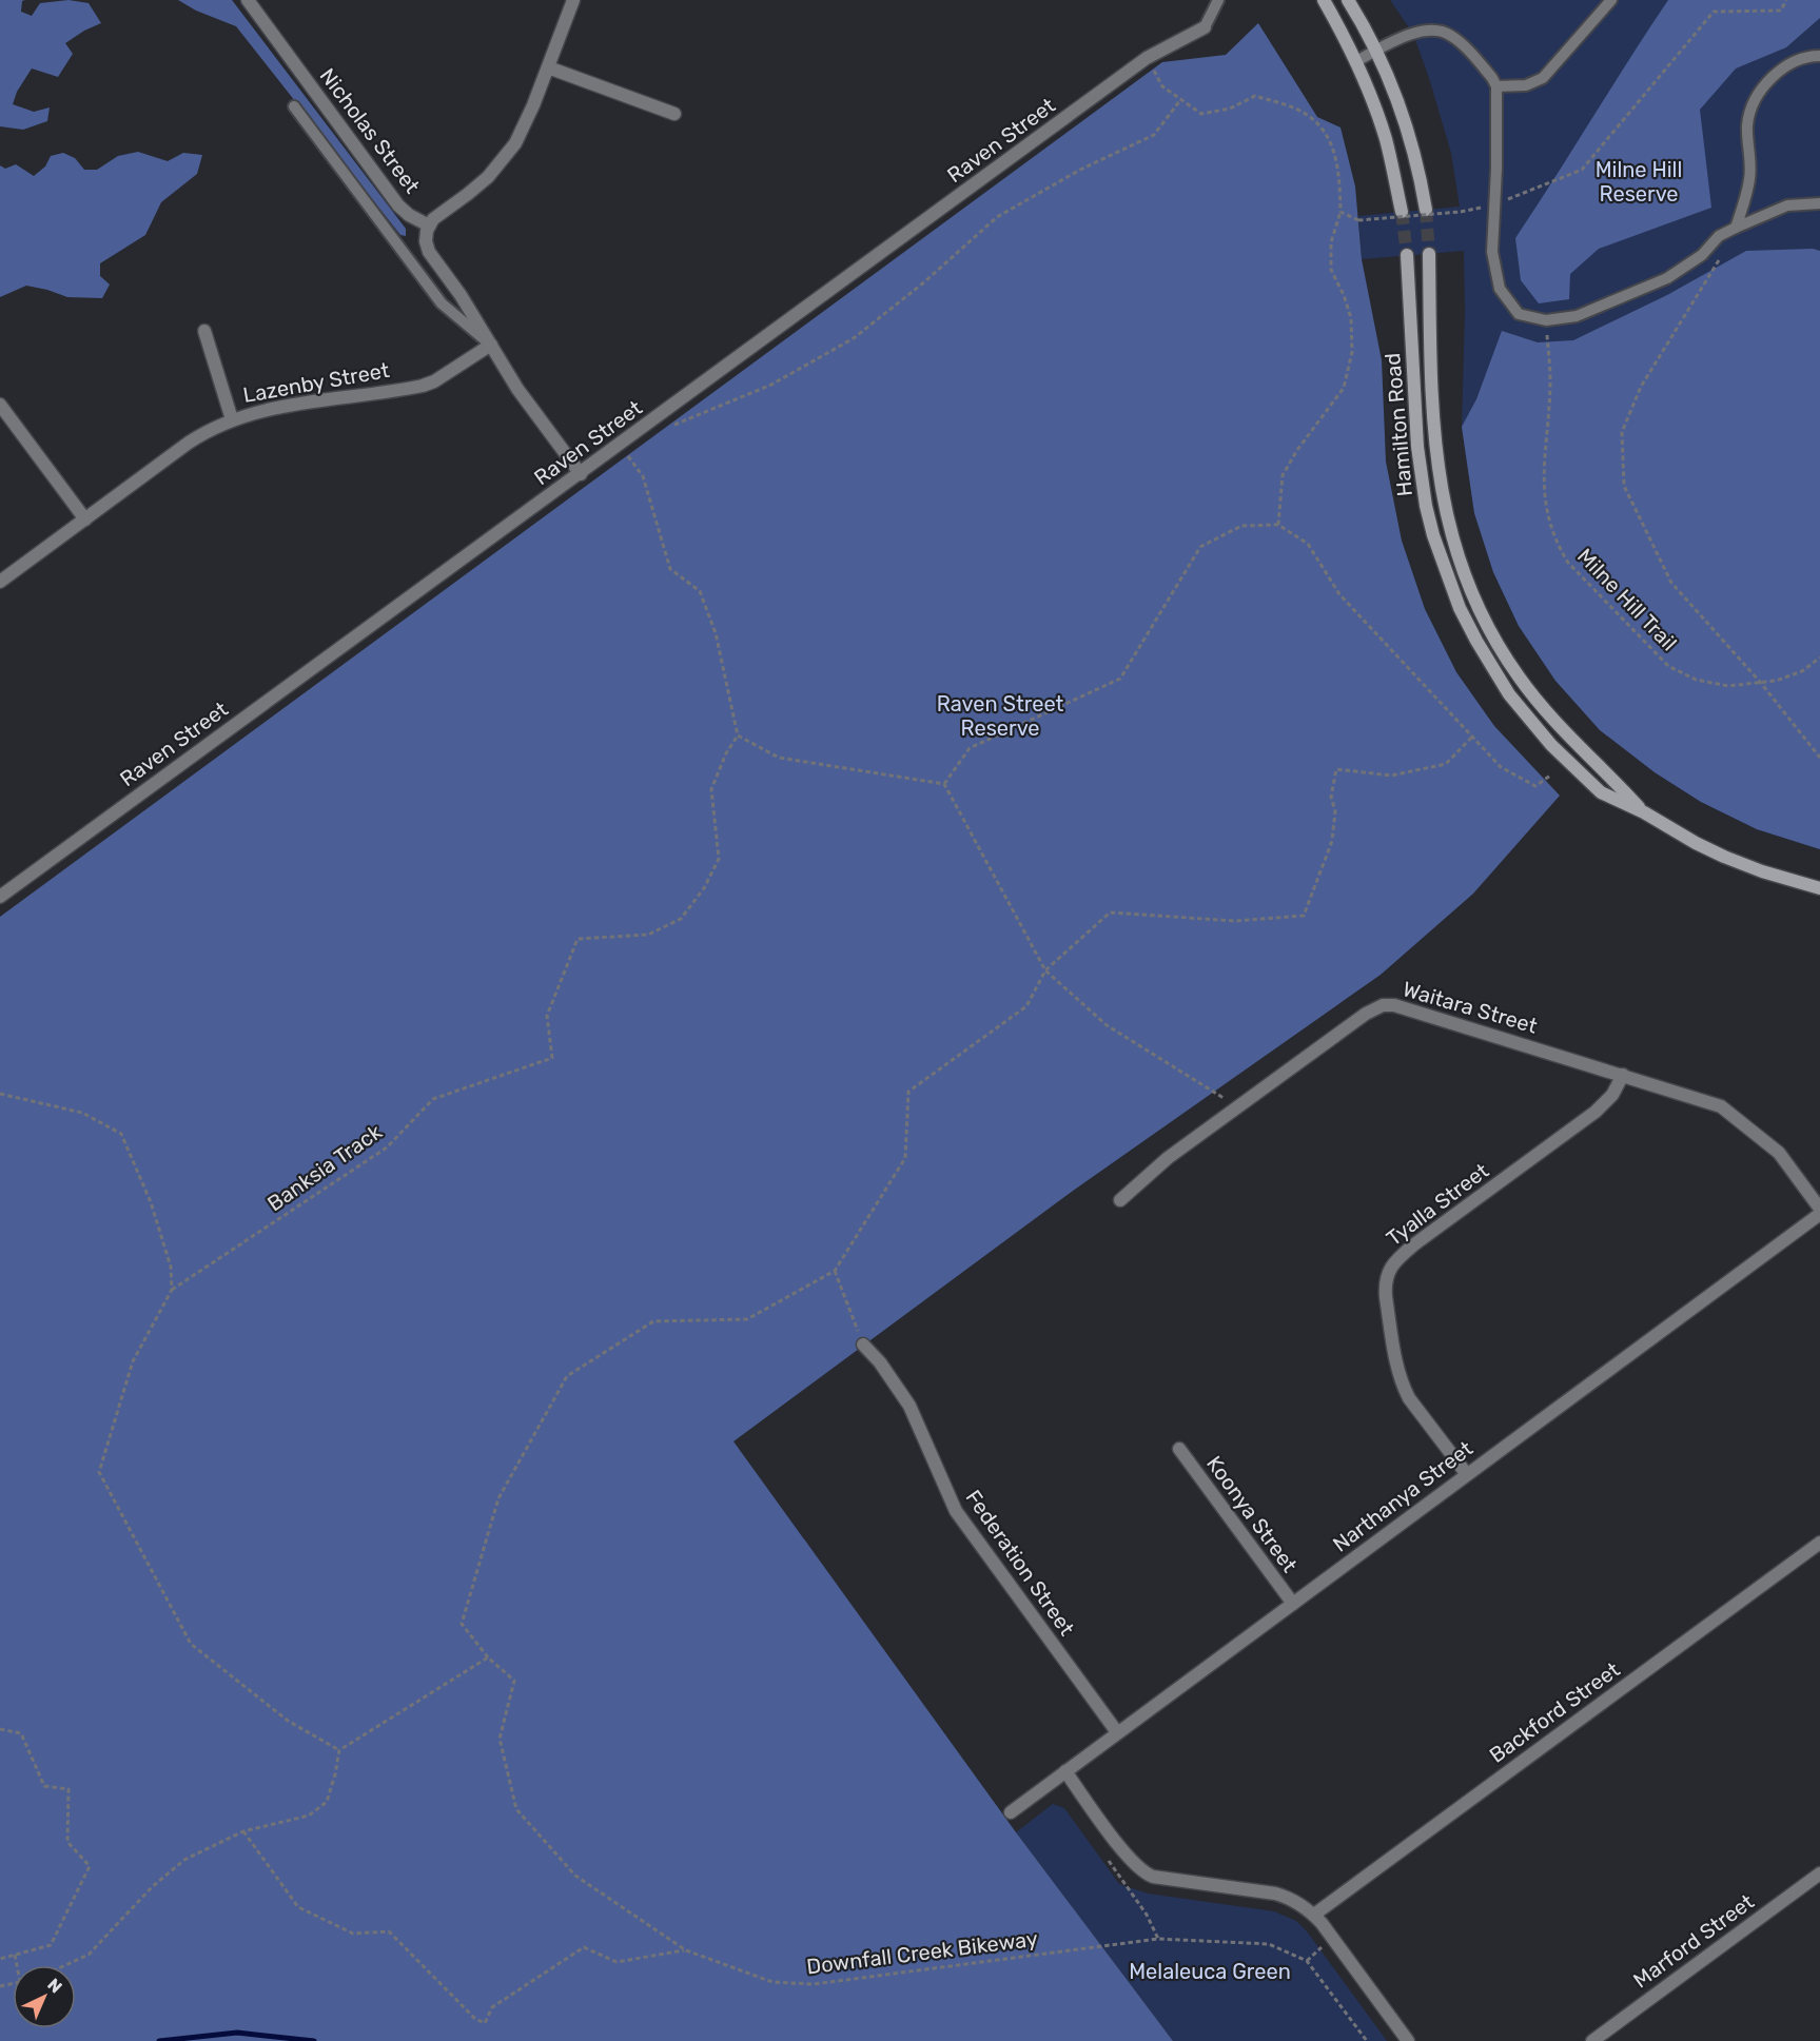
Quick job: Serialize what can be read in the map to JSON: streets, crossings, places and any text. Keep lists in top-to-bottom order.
{
  "streets": {
    "main road": ["Hamilton Road"],
    "street": [
      "Nicholas Street",
      "Raven Street",
      "Lazenby Street",
      "Waitara Street",
      "Tyalla Street",
      "Narthanya Street",
      "Koonya Street",
      "Federation Street",
      "Backford Street",
      "Marford Street"
    ],
    "path": ["Milne Hill Trail", "Banksia Track", "Downfall Creek Bikeway"]
  },
  "crossings": [
    ["Waitara Street", "Tyalla Street"],
    ["Tyalla Street", "Narthanya Street"],
    ["Narthanya Street", "Koonya Street"],
    ["Narthanya Street", "Federation Street"]
  ],
  "parks": ["Milne Hill Reserve", "Raven Street Reserve", "Melaleuca Green"],
  "north": "top right"
}
